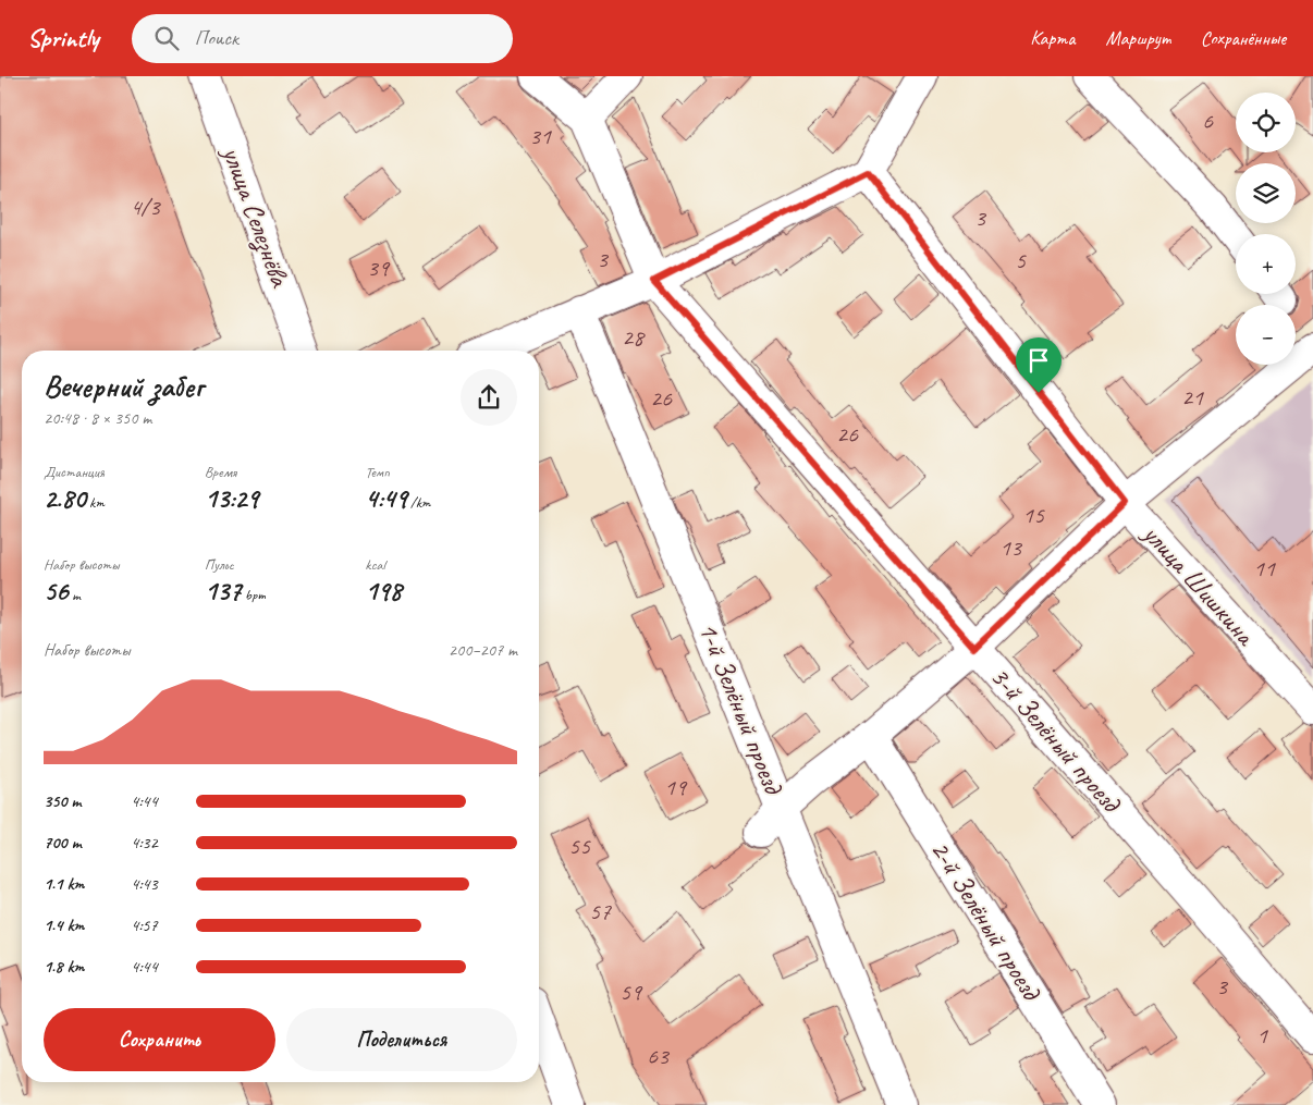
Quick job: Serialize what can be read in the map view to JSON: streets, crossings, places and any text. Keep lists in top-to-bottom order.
{
  "streets": {
    "street": [
      "улица Селезнёва",
      "улица Шишкина",
      "1-й Зелёный проезд",
      "3-й Зелёный проезд",
      "2-й Зелёный проезд"
    ]
  },
  "house_numbers": [
    "6",
    "31",
    "4/3",
    "3",
    "3",
    "5",
    "39",
    "28",
    "21",
    "26",
    "26",
    "15",
    "13",
    "11",
    "19",
    "55",
    "57",
    "3",
    "59",
    "1",
    "63"
  ],
  "page": {
    "header": "Sprintly",
    "search": "Поиск",
    "nav": ["Карта", "Маршрут", "Сохранённые"],
    "map_buttons": ["+", "−"],
    "heading": ["Вечерний забег", "20:48 · 8 × 350 m"],
    "stats": [
      ["Дистанция", "2.80 km"],
      ["Время", "13:29"],
      ["Темп", "4:49 /km"],
      ["Набор высоты", "56 m"],
      ["Пульс", "137 bpm"],
      ["kcal", "198"]
    ],
    "chart": ["Набор высоты", "200–207 m"],
    "list": [
      {
        "name": "350 m",
        "note": "4:44"
      },
      {
        "name": "700 m",
        "note": "4:32"
      },
      {
        "name": "1.1 km",
        "note": "4:43"
      },
      {
        "name": "1.4 km",
        "note": "4:57"
      },
      {
        "name": "1.8 km",
        "note": "4:44"
      }
    ],
    "buttons": ["Сохранить", "Поделиться"]
  }
}
